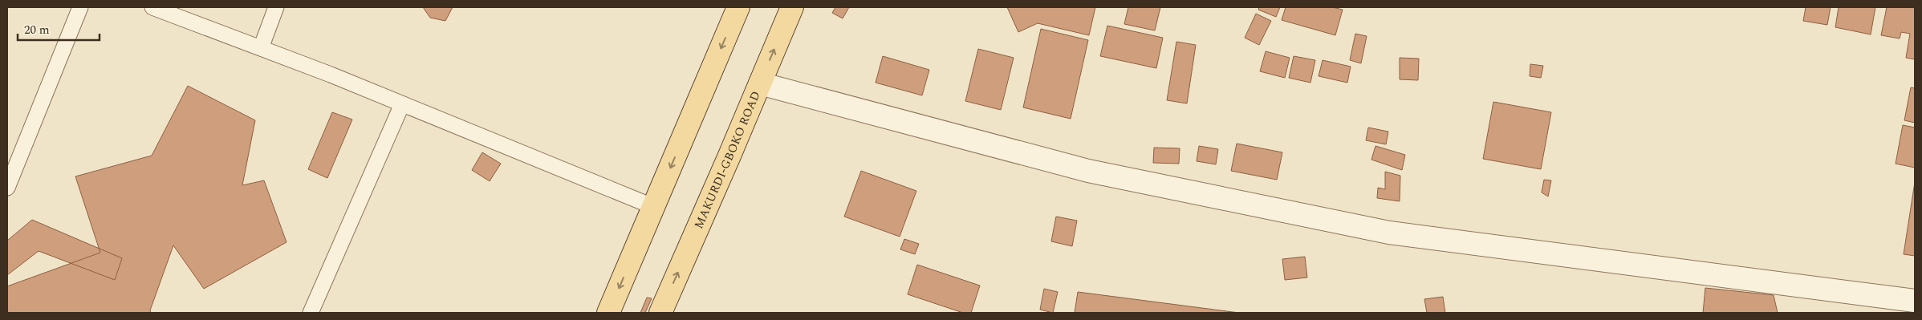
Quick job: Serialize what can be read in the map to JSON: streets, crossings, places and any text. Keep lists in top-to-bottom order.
{
  "streets": {
    "main road": ["MAKURDI-GBOKO ROAD"]
  },
  "scale_bar": "20 m"
}
